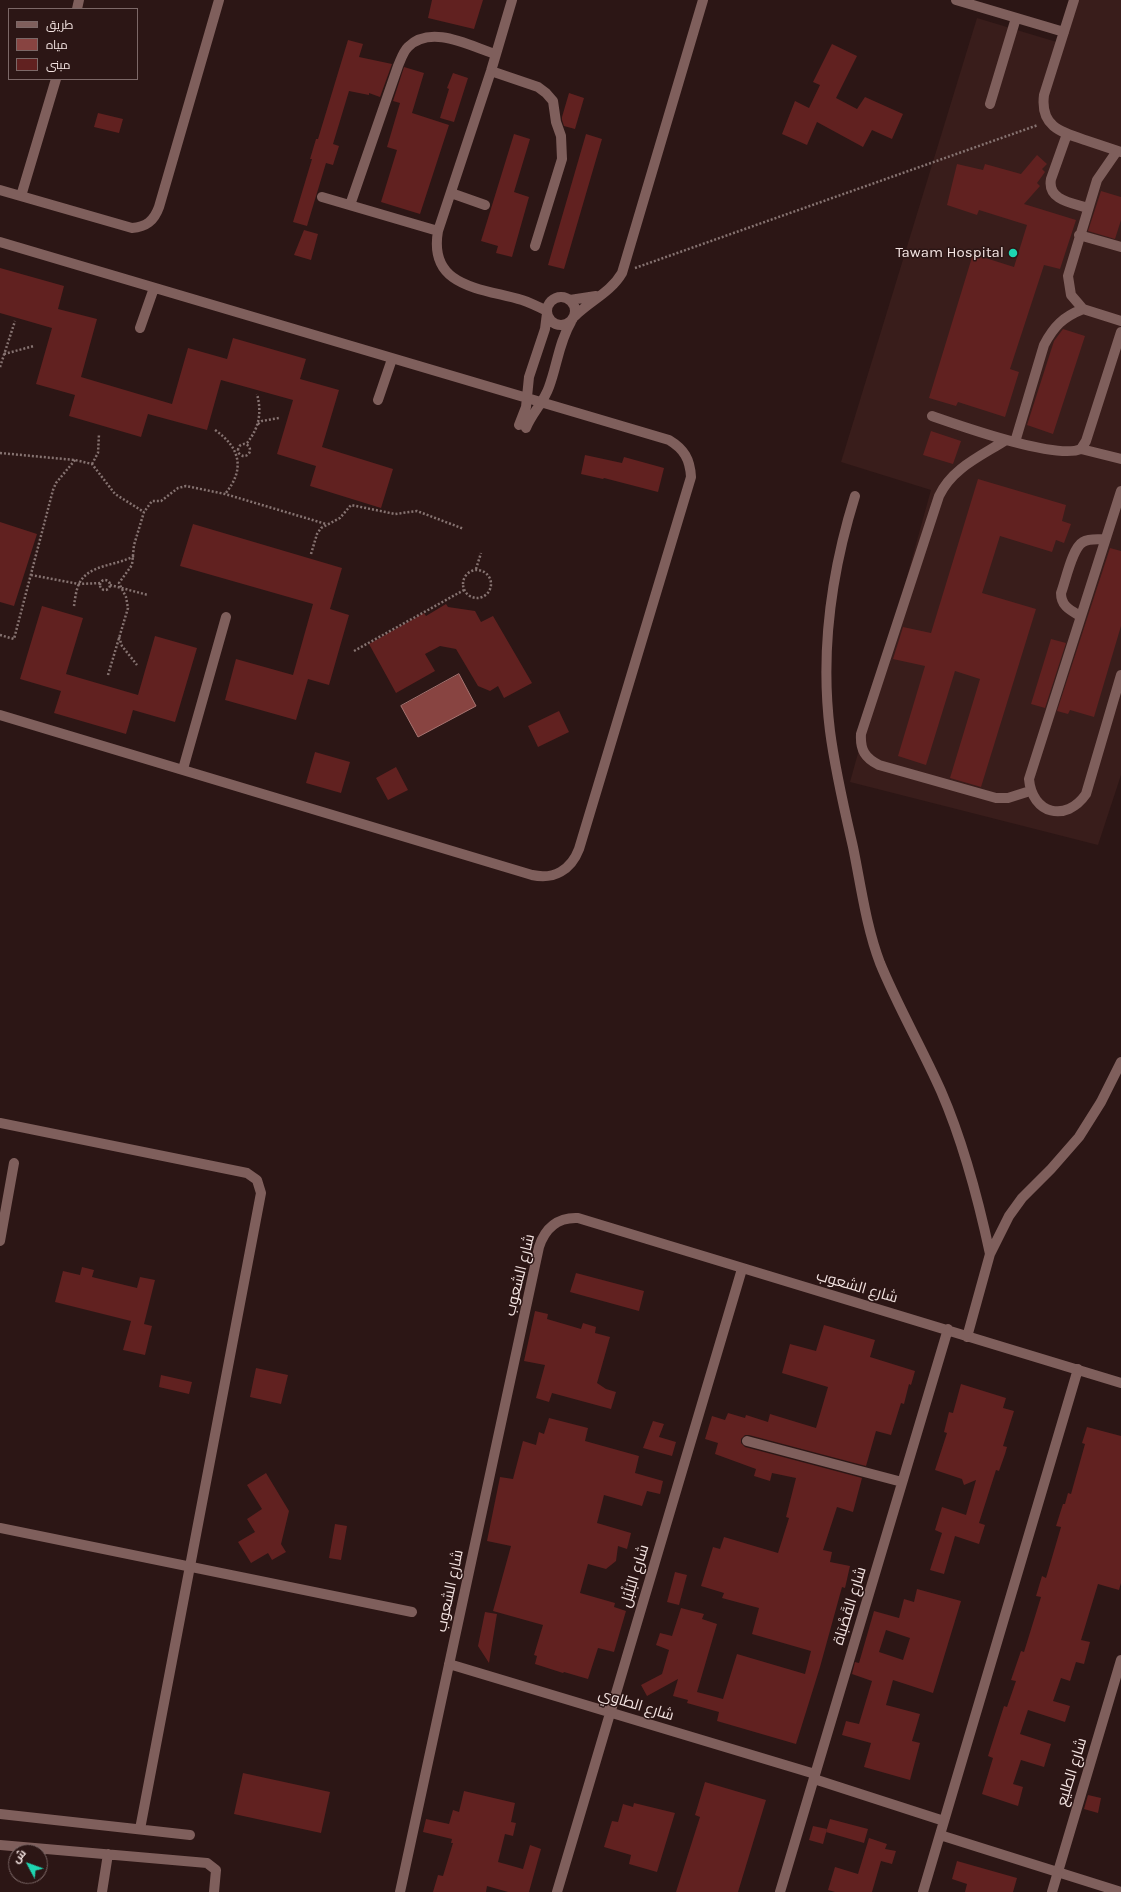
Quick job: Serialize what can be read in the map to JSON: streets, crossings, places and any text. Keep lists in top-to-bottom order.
{
  "streets": {
    "street": [
      "شارع الشعوب",
      "شارع البُلْبُل",
      "شارع القَصْبَاة",
      "شارع الطاوي",
      "شارع الطليع"
    ]
  },
  "crossings": [
    ["شارع الشعوب", "شارع البُلْبُل"],
    ["شارع الشعوب", "شارع القَصْبَاة"],
    ["شارع الشعوب", "شارع الطاوي"],
    ["شارع البُلْبُل", "شارع الطاوي"],
    ["شارع القَصْبَاة", "شارع الطاوي"]
  ],
  "places": ["Tawam Hospital"],
  "legend": ["طريق", "مياه", "مبنى"],
  "north": "top left"
}
